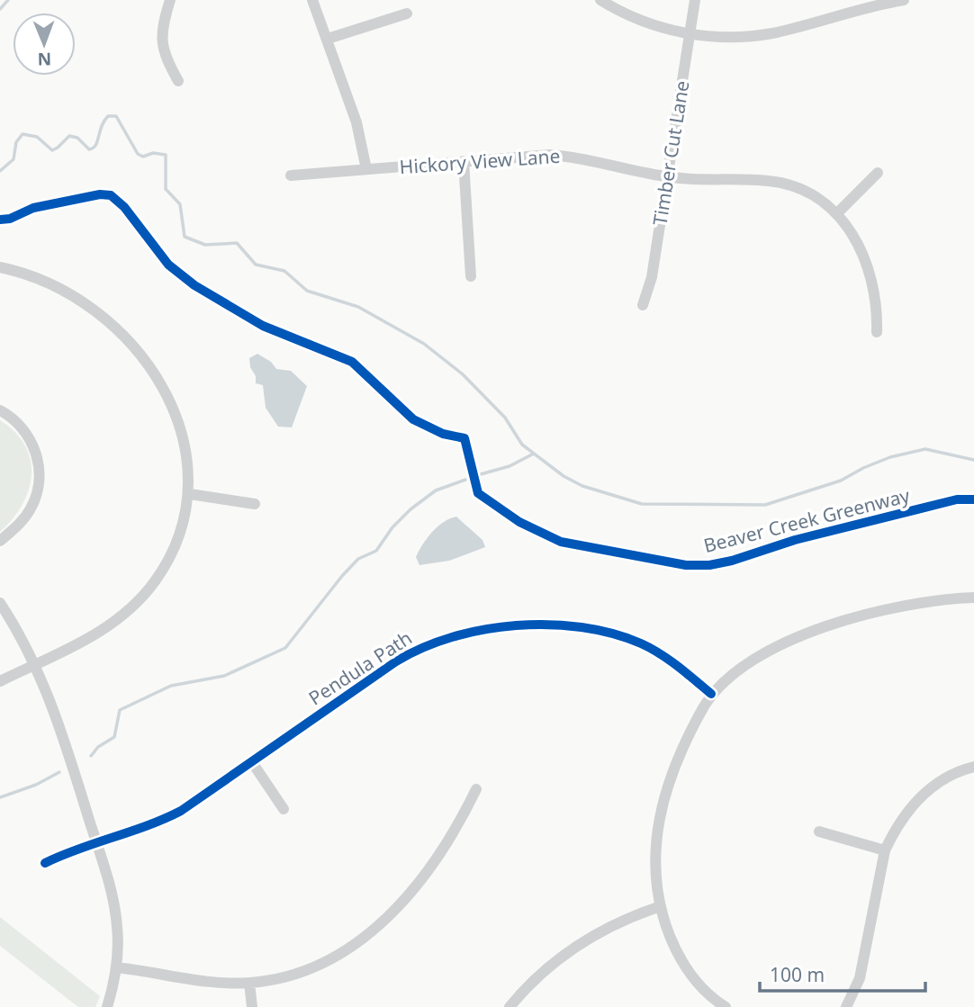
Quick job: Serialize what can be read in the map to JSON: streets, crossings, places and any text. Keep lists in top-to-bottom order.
{
  "streets": {
    "street": ["Timber Cut Lane", "Hickory View Lane", "Pendula Path"],
    "cycle path": ["Beaver Creek Greenway"]
  },
  "crossings": [
    ["Timber Cut Lane", "Hickory View Lane"]
  ],
  "scale_bar": "100 m",
  "north": "bottom"
}
